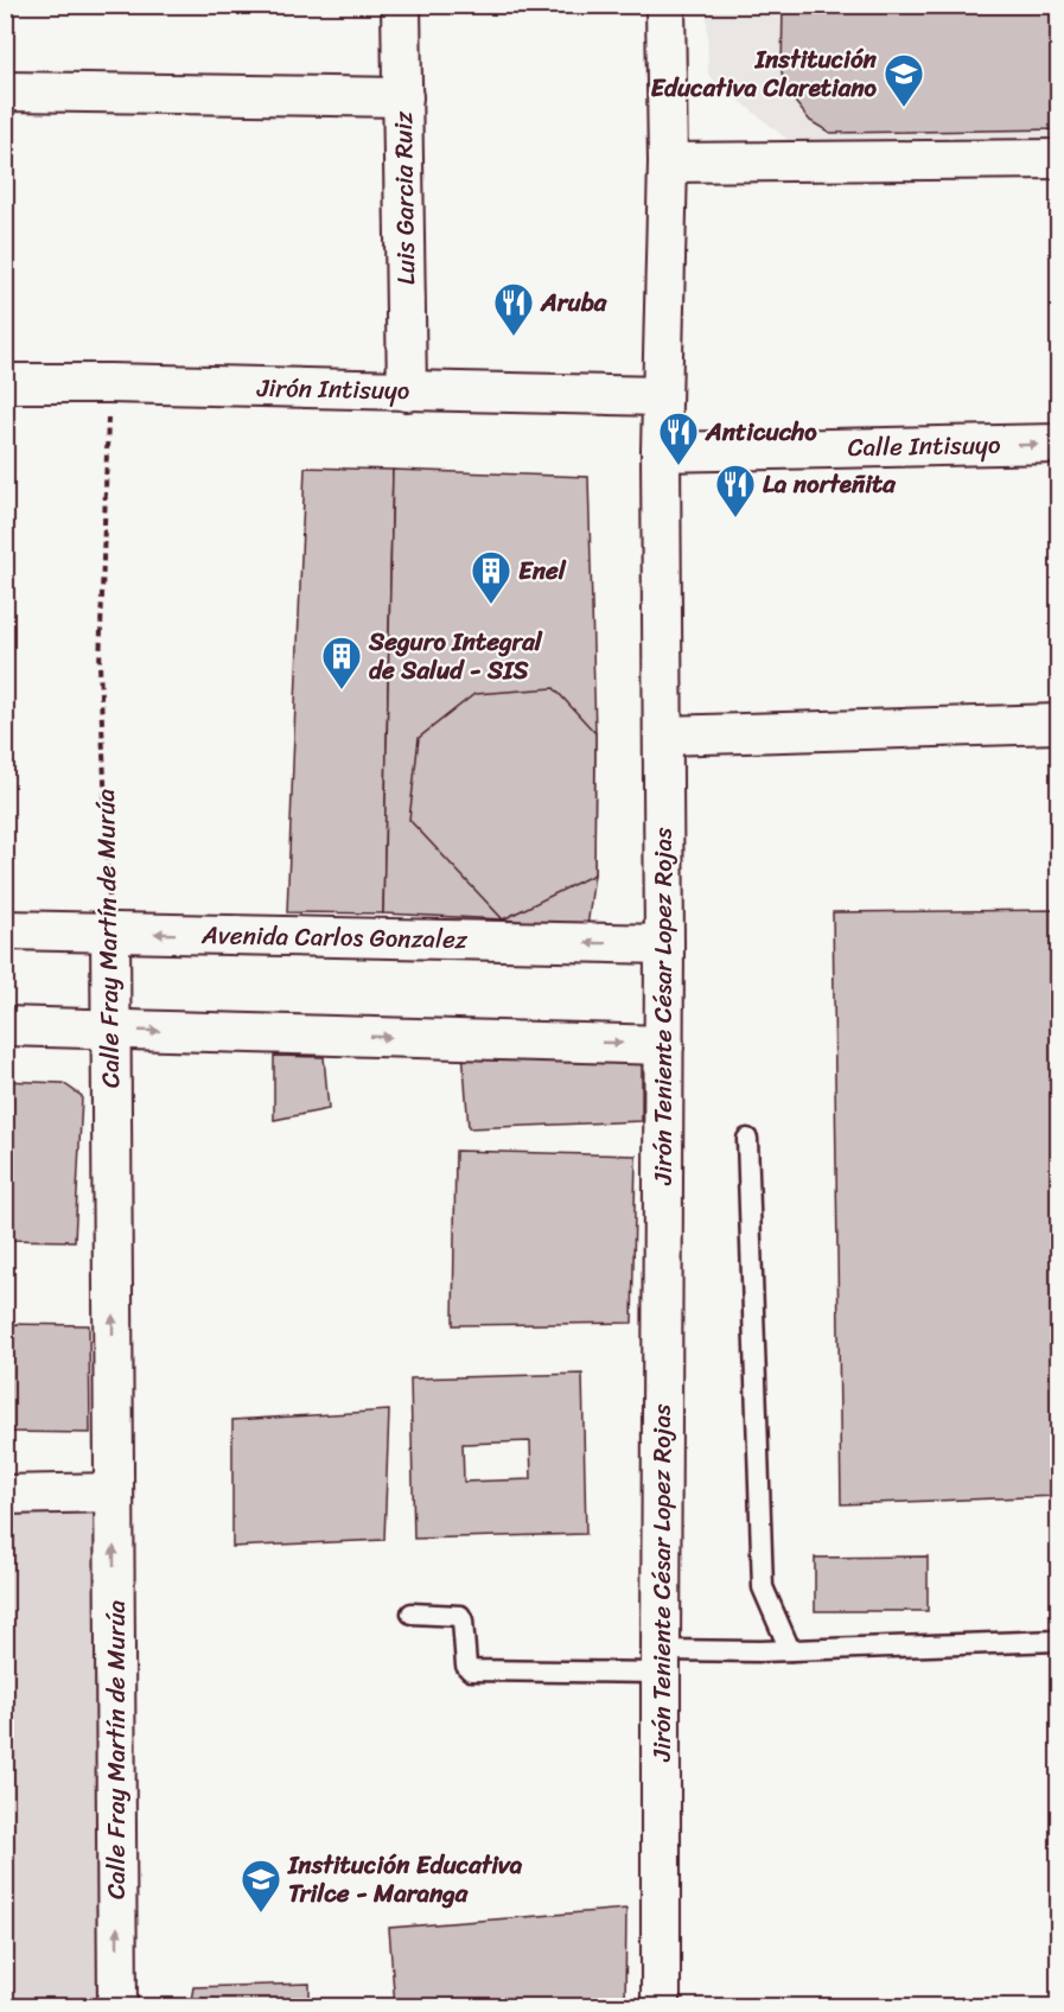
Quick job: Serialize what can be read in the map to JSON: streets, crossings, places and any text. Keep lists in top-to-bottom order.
{
  "streets": {
    "street": [
      "Luis Garcia Ruiz",
      "Jirón Intisuyo",
      "Calle Intisuyo",
      "Avenida Carlos Gonzalez",
      "Calle Fray Martín de Murúa",
      "Jirón Teniente César Lopez Rojas"
    ]
  },
  "crossings": [
    ["Luis Garcia Ruiz", "Jirón Intisuyo"],
    ["Jirón Intisuyo", "Calle Fray Martín de Murúa"],
    ["Jirón Intisuyo", "Jirón Teniente César Lopez Rojas"],
    ["Calle Intisuyo", "Jirón Teniente César Lopez Rojas"],
    ["Avenida Carlos Gonzalez", "Calle Fray Martín de Murúa"],
    ["Avenida Carlos Gonzalez", "Jirón Teniente César Lopez Rojas"]
  ],
  "one_way": ["Calle Fray Martín de Murúa"],
  "places": {
    "school or university": ["Institución Educativa Claretiano", "Institución Educativa Trilce - Maranga"],
    "restaurant": ["Aruba", "Anticucho", "La norteñita"],
    "building": ["Enel", "Seguro Integral de Salud - SIS"]
  }
}
